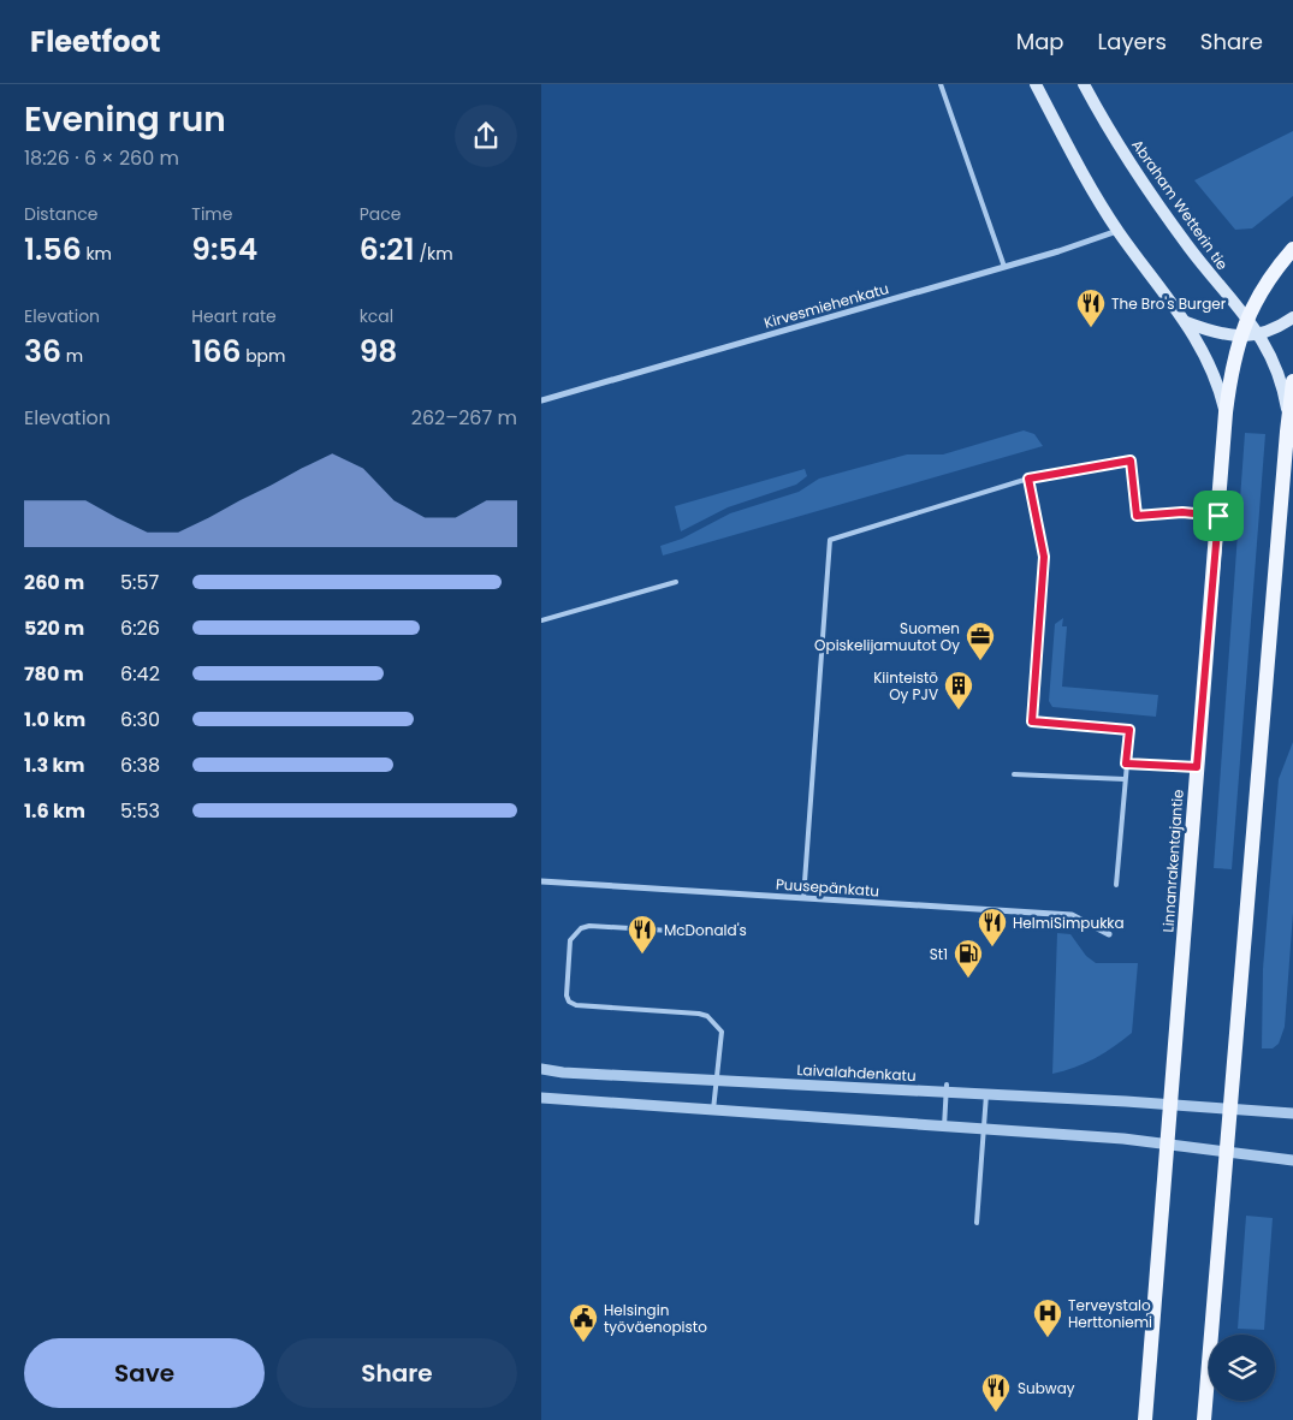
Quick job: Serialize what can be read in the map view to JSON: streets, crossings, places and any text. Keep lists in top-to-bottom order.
{
  "streets": {
    "main road": ["Abraham Wetterin tie", "Linnanrakentajantie"],
    "street": ["Kirvesmiehenkatu", "Puusepänkatu", "Laivalahdenkatu"]
  },
  "crossings": [
    ["Abraham Wetterin tie", "Linnanrakentajantie"],
    ["Linnanrakentajantie", "Laivalahdenkatu"]
  ],
  "places": {
    "restaurant": [
      "The Bro's Burger",
      "HelmiSimpukka",
      "McDonald's",
      "Subway"
    ],
    "office": ["Suomen Opiskelijamuutot Oy"],
    "building": ["Kiinteistö Oy PJV"],
    "fuel station": ["St1"],
    "hospital": ["Terveystalo Herttoniemi"],
    "public building": ["Helsingin työväenopisto"]
  },
  "page": {
    "header": "Fleetfoot",
    "nav": ["Map", "Layers", "Share"],
    "heading": ["Evening run", "18:26 · 6 × 260 m"],
    "stats": [
      ["Distance", "1.56 km"],
      ["Time", "9:54"],
      ["Pace", "6:21 /km"],
      ["Elevation", "36 m"],
      ["Heart rate", "166 bpm"],
      ["kcal", "98"]
    ],
    "chart": ["Elevation", "262–267 m"],
    "list": [
      {
        "name": "260 m",
        "note": "5:57"
      },
      {
        "name": "520 m",
        "note": "6:26"
      },
      {
        "name": "780 m",
        "note": "6:42"
      },
      {
        "name": "1.0 km",
        "note": "6:30"
      },
      {
        "name": "1.3 km",
        "note": "6:38"
      },
      {
        "name": "1.6 km",
        "note": "5:53"
      }
    ],
    "buttons": ["Save", "Share"]
  }
}
